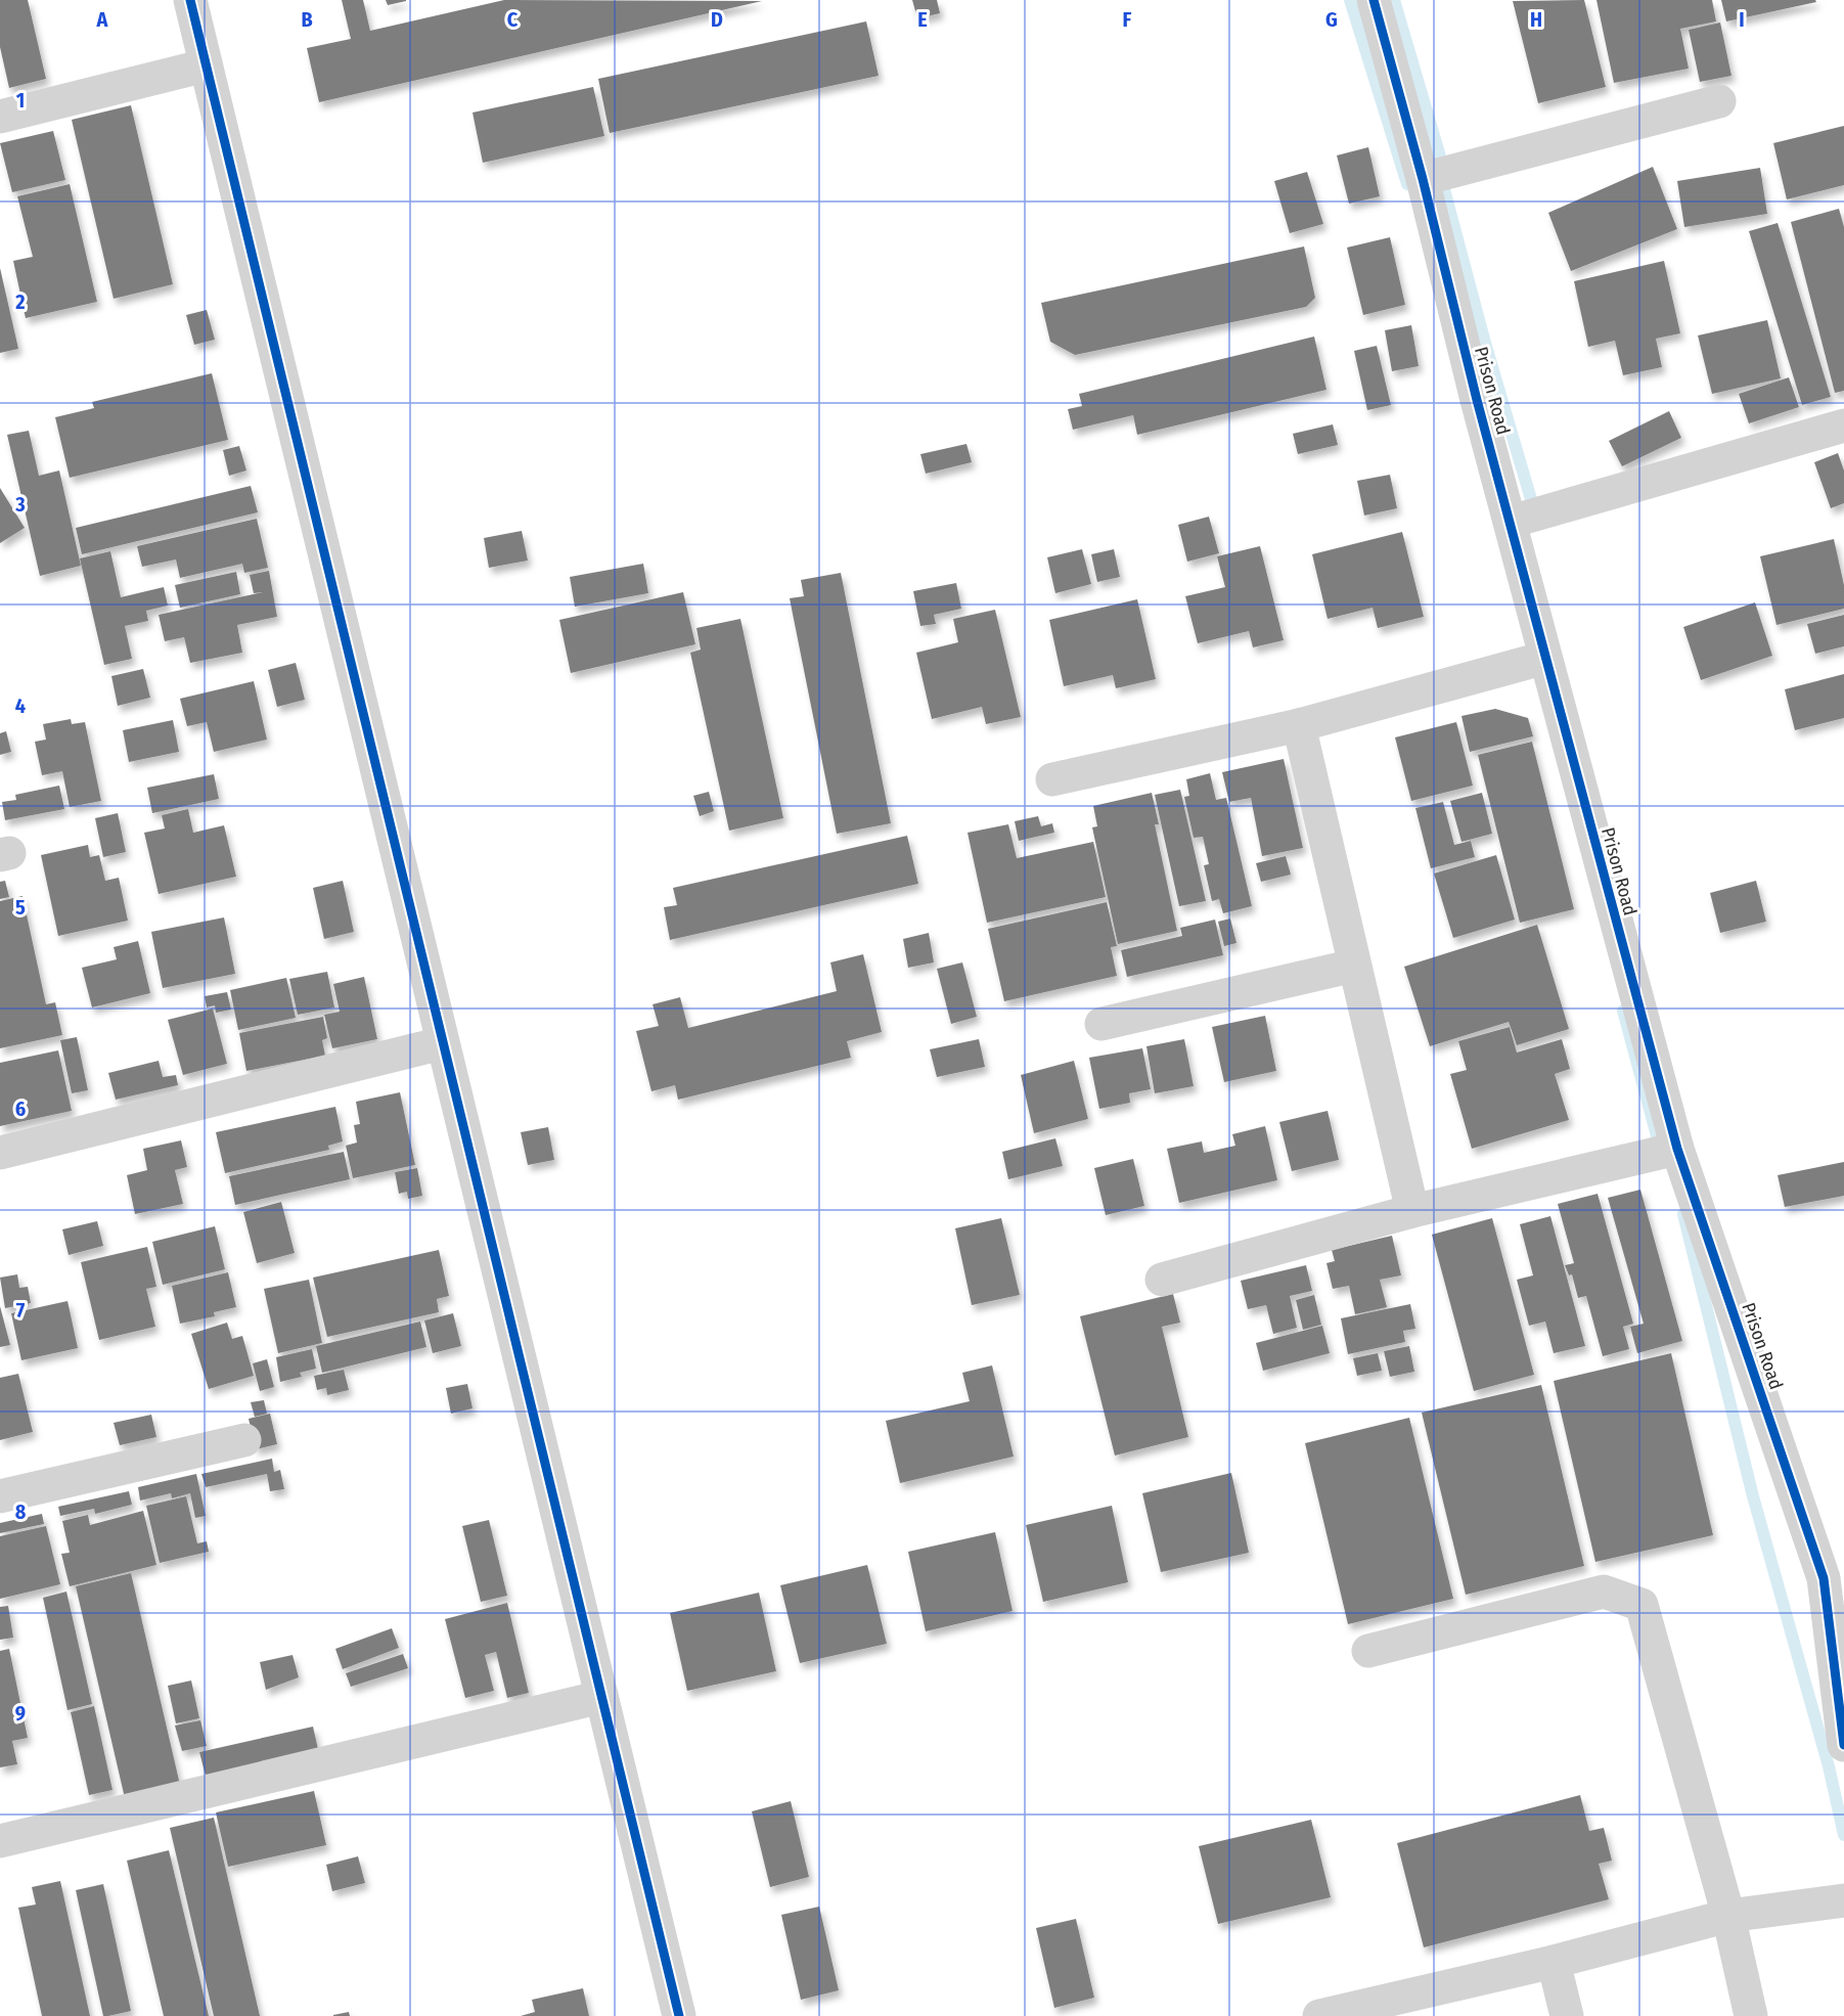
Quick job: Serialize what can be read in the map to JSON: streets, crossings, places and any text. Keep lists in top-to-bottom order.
{
  "streets": {
    "street": ["Prison Road"]
  },
  "grid": {
    "columns": [
      "A",
      "B",
      "C",
      "D",
      "E",
      "F",
      "G",
      "H",
      "I"
    ],
    "rows": [
      "1",
      "2",
      "3",
      "4",
      "5",
      "6",
      "7",
      "8",
      "9"
    ]
  }
}
